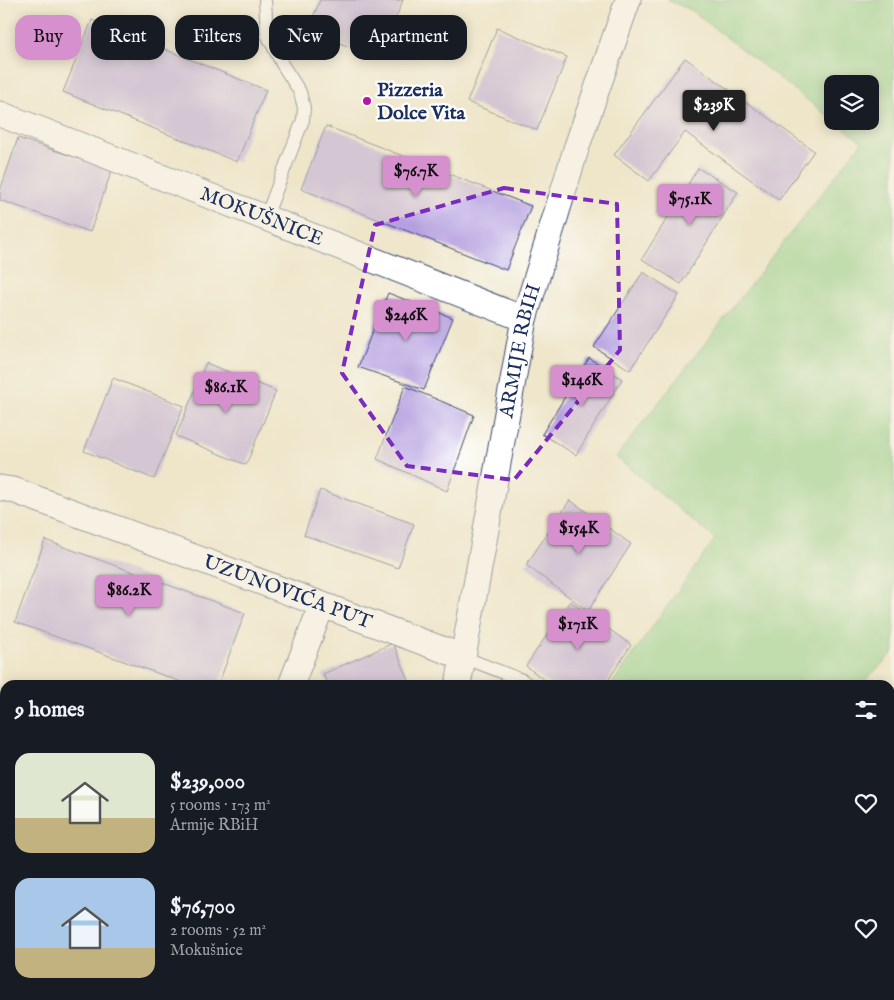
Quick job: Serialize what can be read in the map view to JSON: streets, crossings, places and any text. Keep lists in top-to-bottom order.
{
  "streets": {
    "street": ["MOKUŠNICE", "ARMIJE RBIH", "UZUNOVIĆA PUT"]
  },
  "crossings": [
    ["MOKUŠNICE", "ARMIJE RBIH"],
    ["ARMIJE RBIH", "UZUNOVIĆA PUT"]
  ],
  "places": ["Pizzeria Dolce Vita"],
  "page": {
    "chip": [
      "Buy",
      "Rent",
      "Filters",
      "New",
      "Apartment"
    ],
    "price": [
      "$239K",
      "$76.7K",
      "$75.1K",
      "$246K",
      "$146K",
      "$86.1K",
      "$154K",
      "$86.2K",
      "$171K"
    ],
    "heading": "9 homes",
    "list": [
      {
        "name": "$239,000",
        "note": "5 rooms · 173 m² · Armije RBiH"
      },
      {
        "name": "$76,700",
        "note": "2 rooms · 52 m² · Mokušnice"
      }
    ]
  }
}
